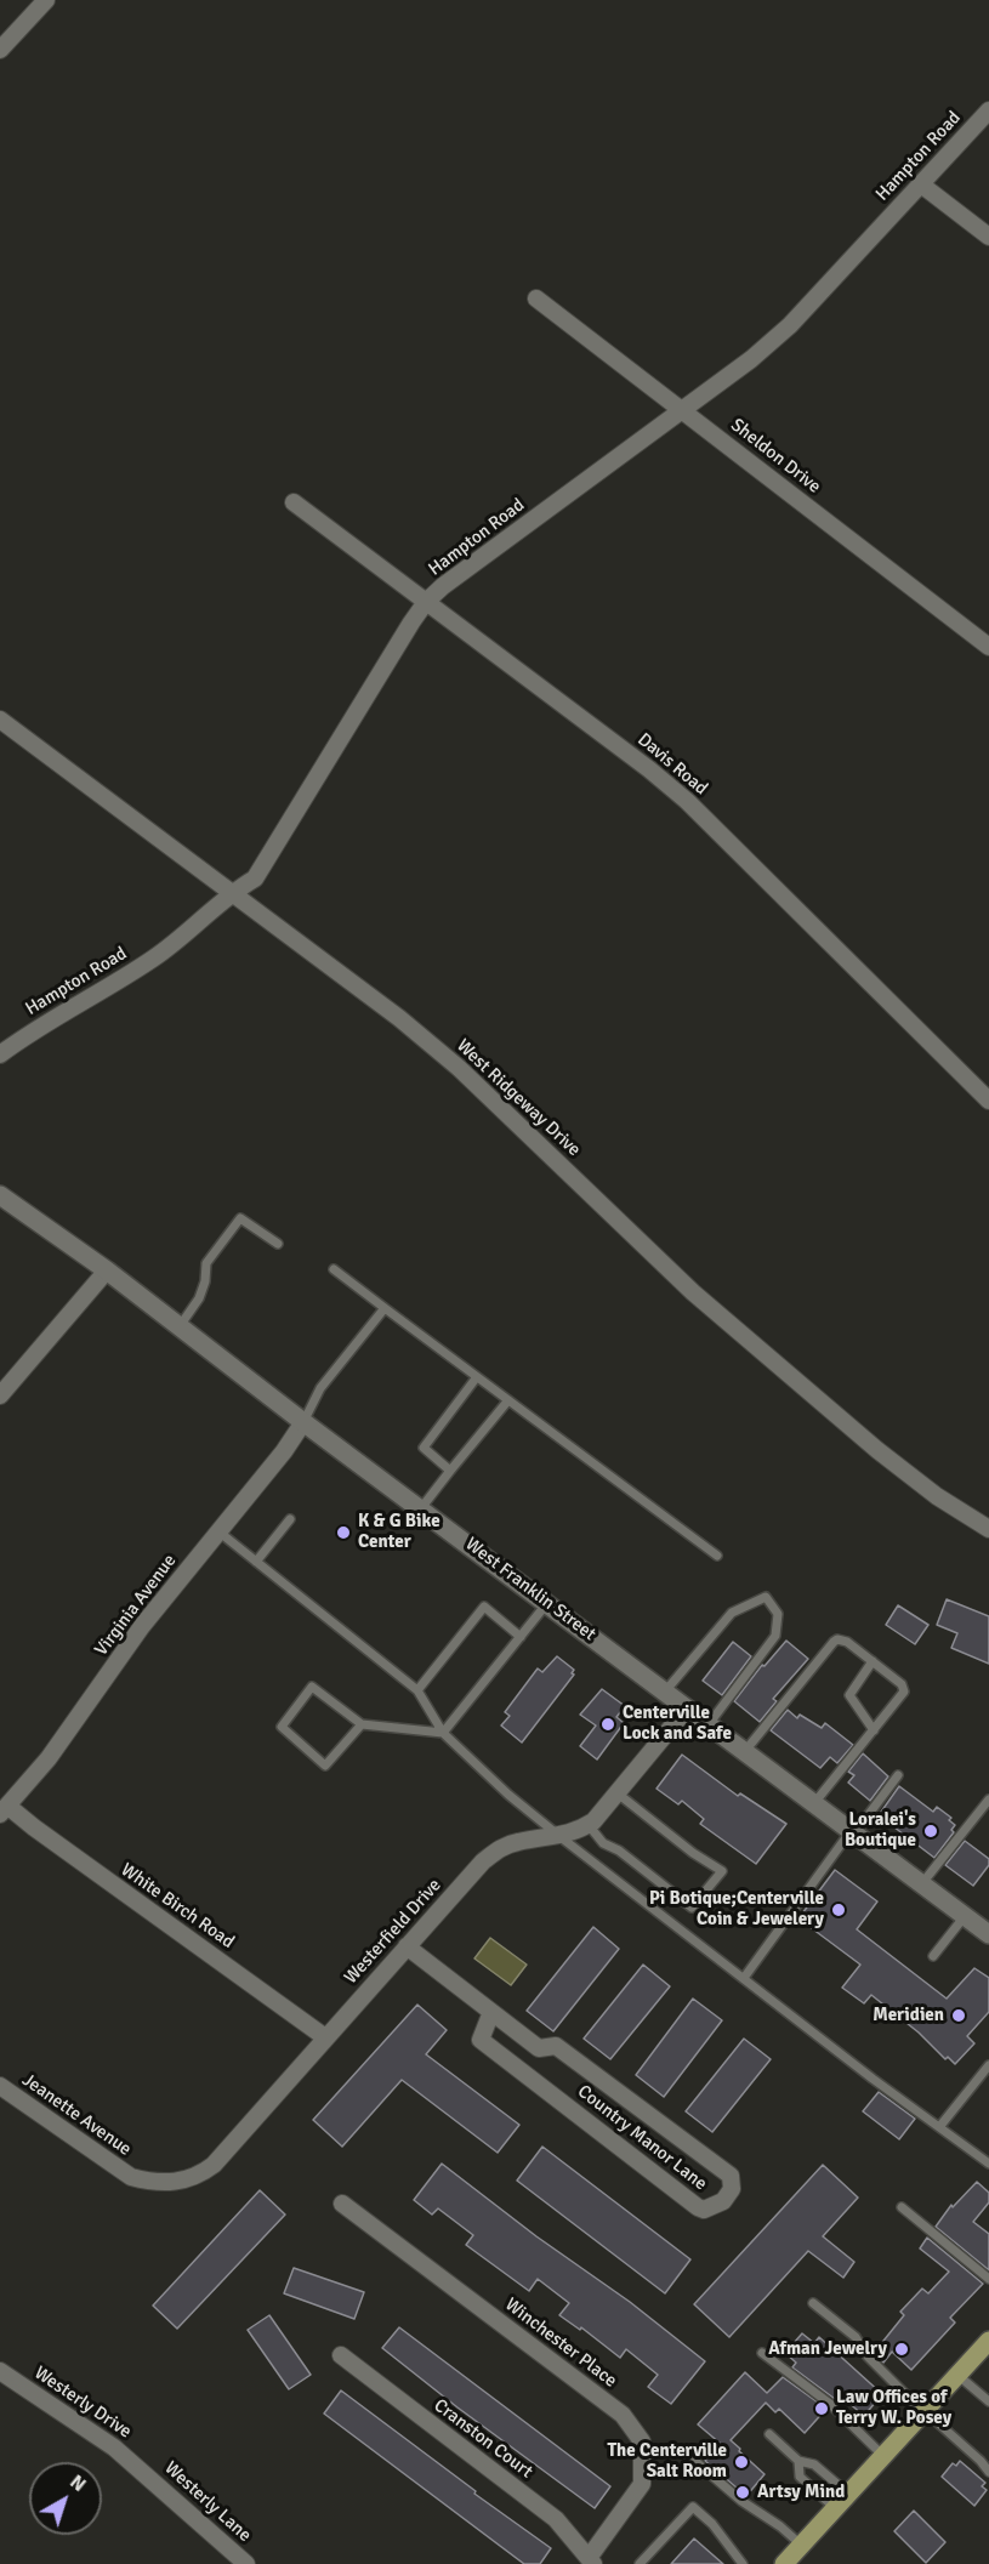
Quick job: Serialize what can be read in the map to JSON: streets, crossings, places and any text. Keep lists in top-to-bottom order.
{
  "streets": {
    "main road": ["West Franklin Street"],
    "street": [
      "Hampton Road",
      "Sheldon Drive",
      "Davis Road",
      "West Ridgeway Drive",
      "Virginia Avenue",
      "White Birch Road",
      "Westerfield Drive",
      "Jeanette Avenue",
      "Country Manor Lane",
      "Winchester Place",
      "Westerly Drive",
      "Cranston Court",
      "Westerly Lane"
    ]
  },
  "crossings": [
    ["Hampton Road", "Sheldon Drive"],
    ["Hampton Road", "Davis Road"],
    ["Hampton Road", "West Ridgeway Drive"],
    ["West Franklin Street", "Virginia Avenue"],
    ["West Franklin Street", "Westerfield Drive"],
    ["Virginia Avenue", "White Birch Road"],
    ["White Birch Road", "Westerfield Drive"],
    ["Westerfield Drive", "Jeanette Avenue"],
    ["Westerfield Drive", "Country Manor Lane"],
    ["Winchester Place", "Cranston Court"],
    ["Westerly Drive", "Westerly Lane"]
  ],
  "places": [
    "K & G Bike Center",
    "Centerville Lock and Safe",
    "Loralei's Boutique",
    "Pi Botique;Centerville Coin & Jewelery",
    "Meridien",
    "Afman Jewelry",
    "Law Offices of Terry W. Posey",
    "The Centerville Salt Room",
    "Artsy Mind"
  ],
  "north": "top right"
}
